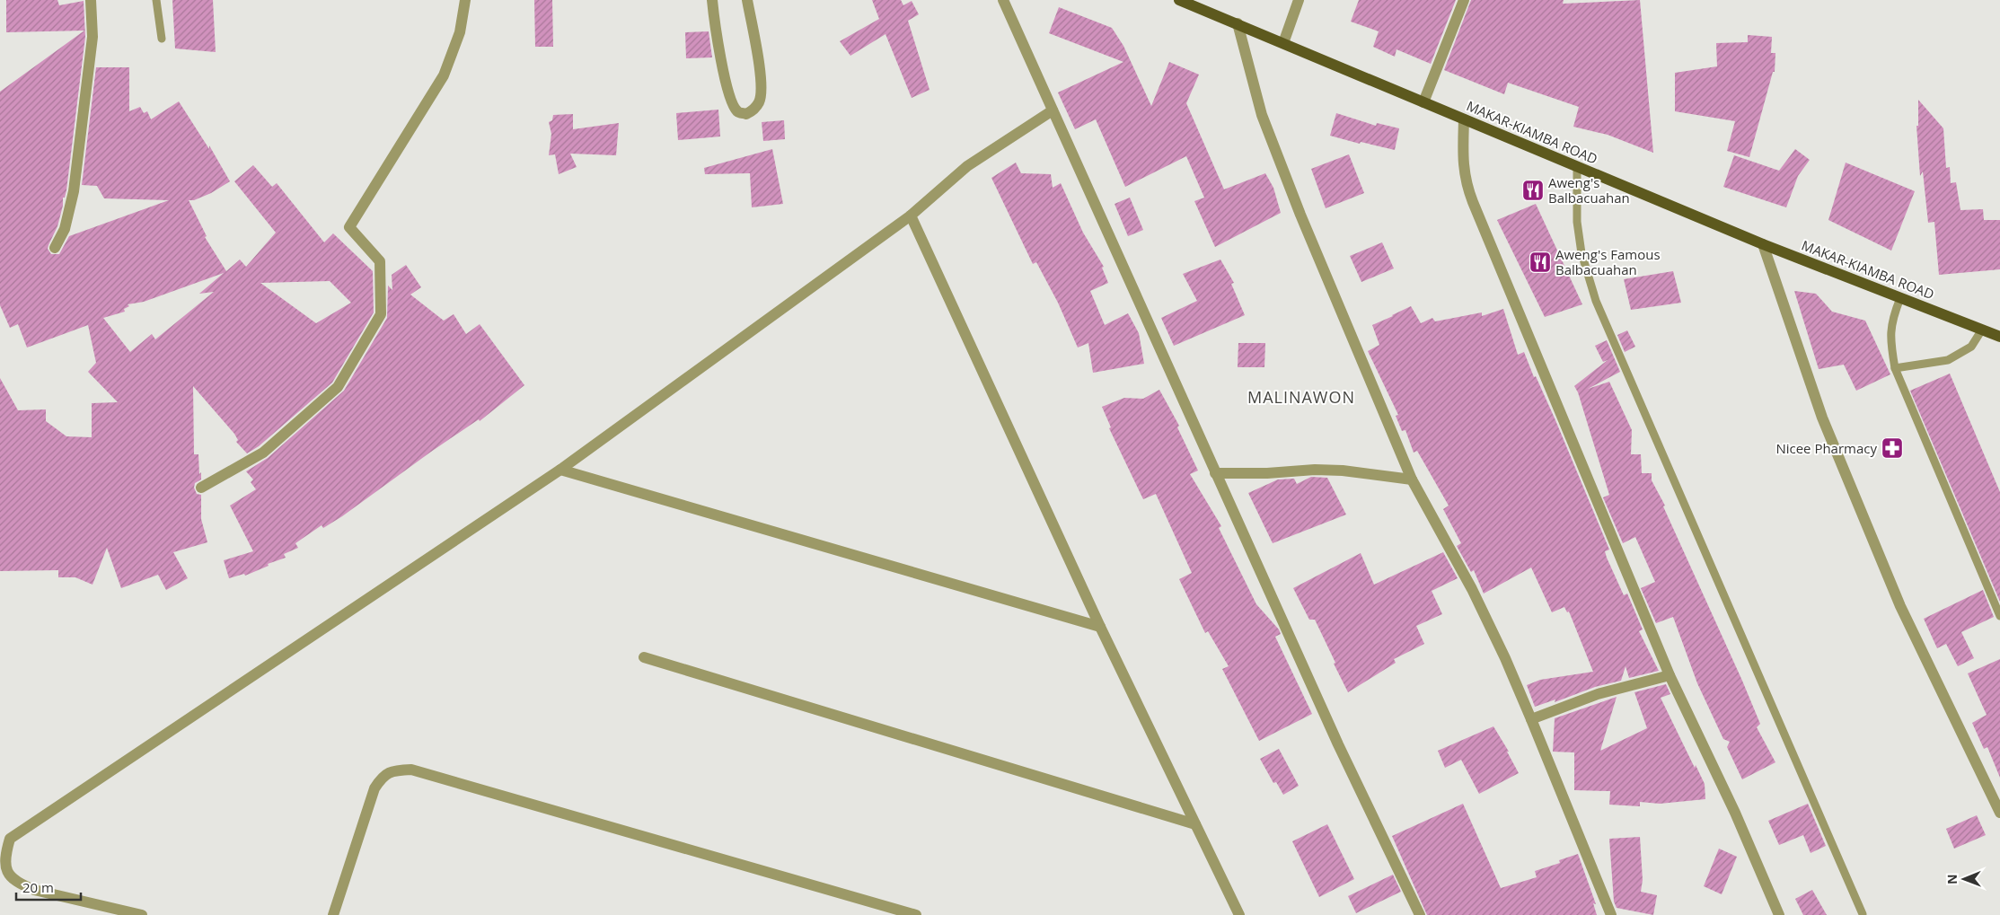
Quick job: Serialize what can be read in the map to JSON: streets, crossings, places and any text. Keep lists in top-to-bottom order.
{
  "streets": {
    "main road": ["MAKAR-KIAMBA ROAD"]
  },
  "districts": ["MALINAWON"],
  "places": {
    "restaurant": ["Aweng's Balbacuahan", "Aweng's Famous Balbacuahan"],
    "pharmacy": ["Nicee Pharmacy"]
  },
  "scale_bar": "20 m",
  "north": "left"
}
